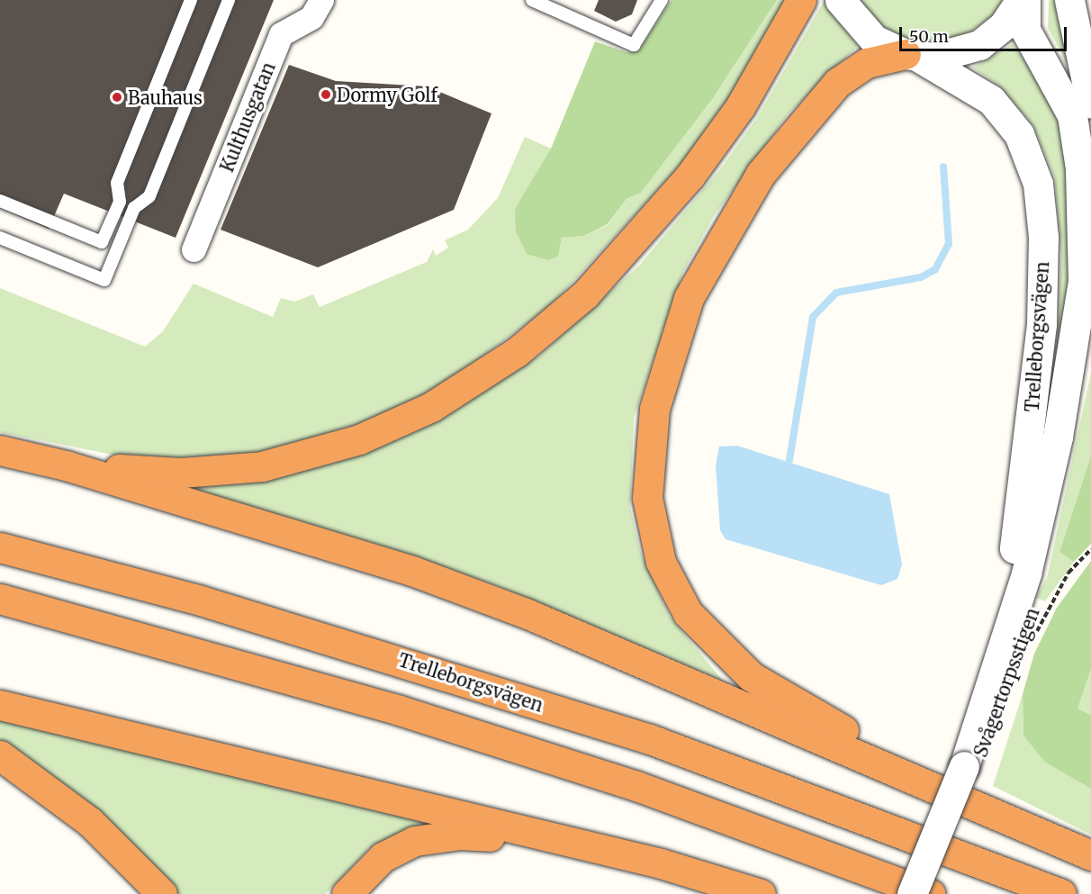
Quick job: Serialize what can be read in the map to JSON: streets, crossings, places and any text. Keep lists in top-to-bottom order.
{
  "streets": {
    "highway": ["Trelleborgsvägen"],
    "street": ["Kulthusgatan"],
    "path": ["Svågertorpsstigen"]
  },
  "places": ["Dormy Golf", "Bauhaus"],
  "scale_bar": "50 m"
}
